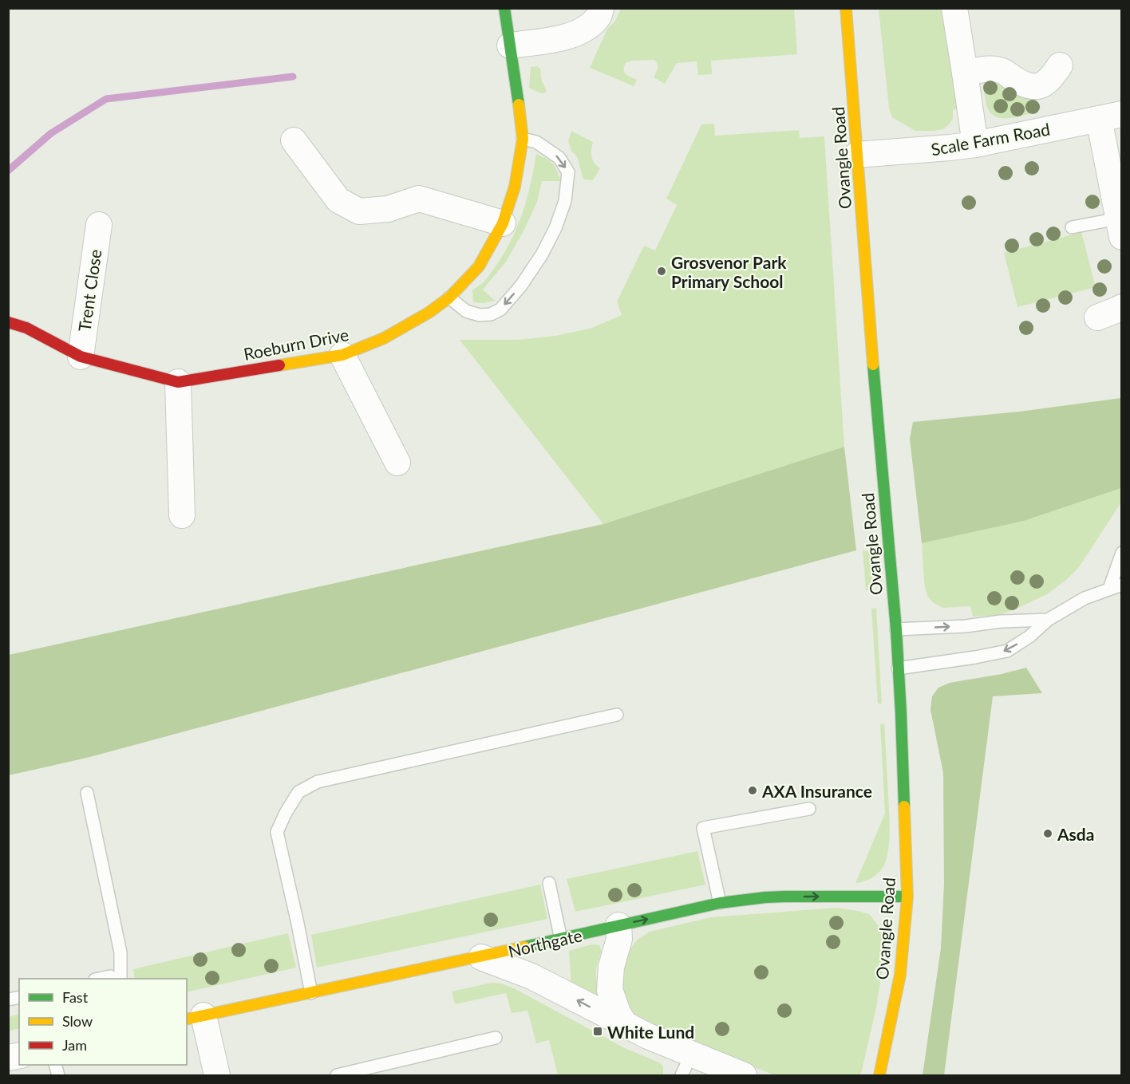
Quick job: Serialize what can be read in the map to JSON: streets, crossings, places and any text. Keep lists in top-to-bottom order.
{
  "streets": {
    "street": [
      "Scale Farm Road",
      "Ovangle Road",
      "Trent Close",
      "Roeburn Drive",
      "Northgate"
    ]
  },
  "crossings": [
    ["Scale Farm Road", "Ovangle Road"],
    ["Ovangle Road", "Northgate"],
    ["Trent Close", "Roeburn Drive"]
  ],
  "one_way": ["Northgate"],
  "places": {
    "other": ["Grosvenor Park Primary School", "AXA Insurance", "Asda"],
    "transit": ["White Lund"]
  },
  "legend": ["Fast", "Slow", "Jam"]
}
